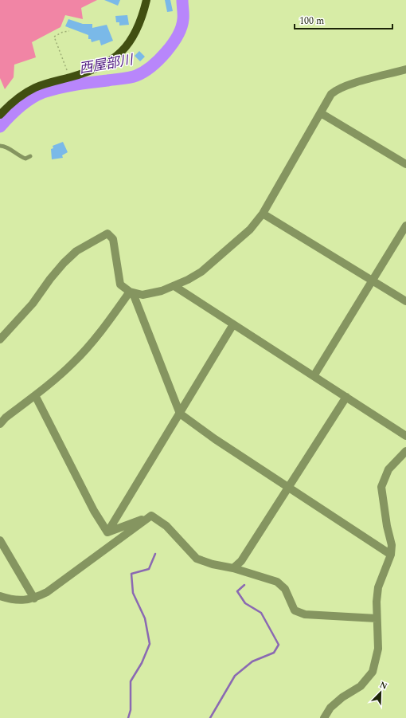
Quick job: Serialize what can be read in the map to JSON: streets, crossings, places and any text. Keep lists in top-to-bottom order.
{
  "water": ["西屋部川"],
  "scale_bar": "100 m",
  "north": "top right"
}
